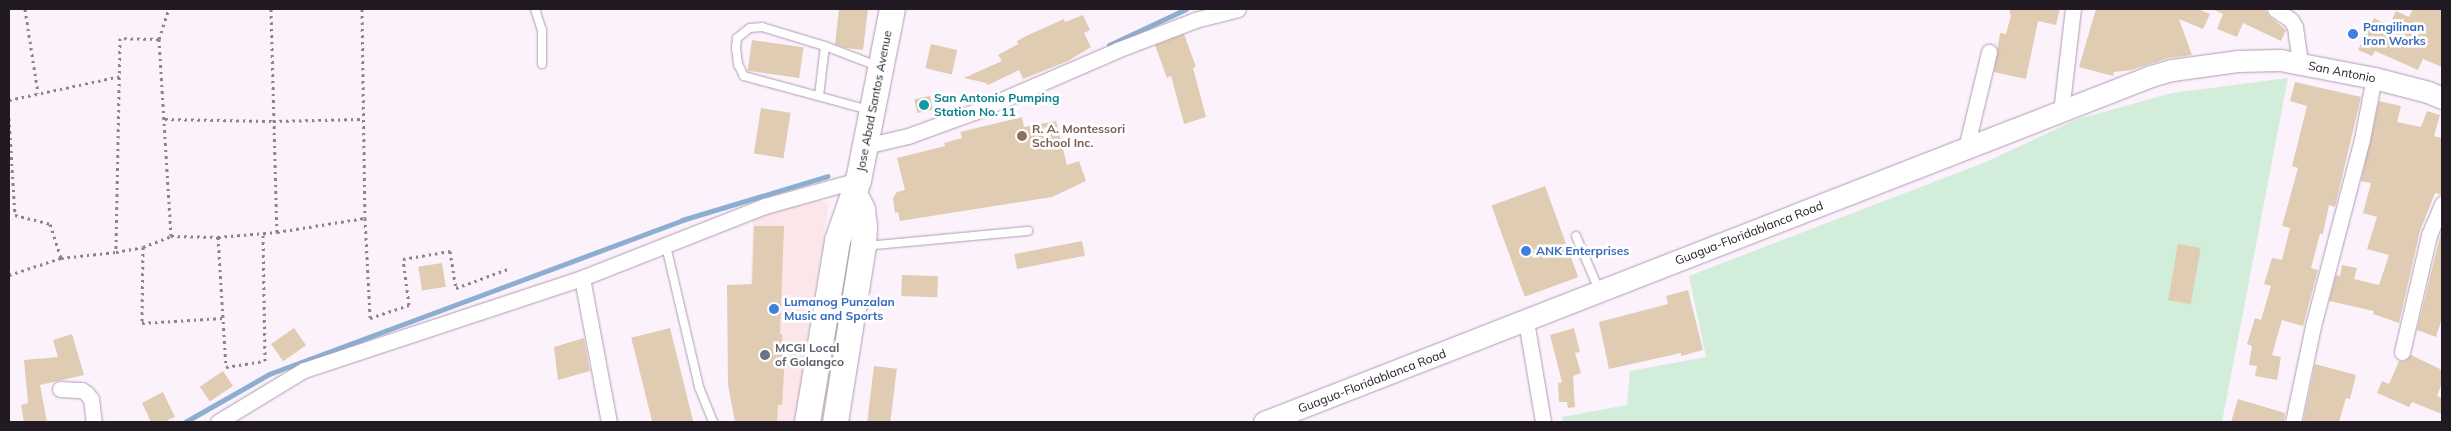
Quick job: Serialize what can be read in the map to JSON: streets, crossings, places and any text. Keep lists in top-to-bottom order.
{
  "streets": {
    "highway": ["Jose Abad Santos Avenue"],
    "main road": ["San Antonio", "Guagua-Floridablanca Road"]
  },
  "crossings": [
    ["San Antonio", "Guagua-Floridablanca Road"]
  ],
  "places": [
    "Pangilinan Iron Works",
    "San Antonio Pumping Station No. 11",
    "R. A. Montessori School Inc.",
    "ANK Enterprises",
    "Lumanog Punzalan Music and Sports",
    "MCGI Local of Golangco"
  ]
}
